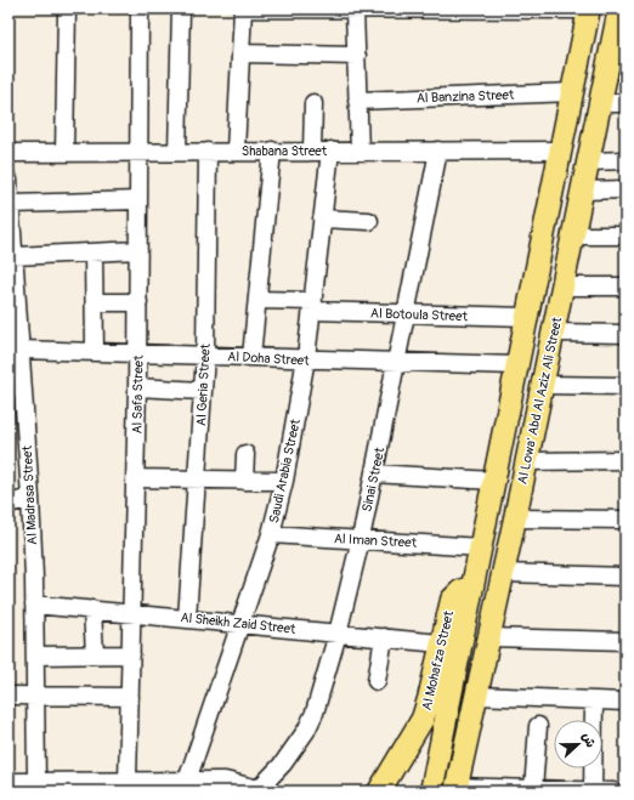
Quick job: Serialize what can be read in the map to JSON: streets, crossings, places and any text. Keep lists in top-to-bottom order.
{
  "streets": {
    "main road": ["Al Lowa' Abd Al Aziz Ali Street", "Al Mohafza Street"],
    "street": [
      "Al Banzina Street",
      "Shabana Street",
      "Al Botoula Street",
      "Al Doha Street",
      "Al Geria Street",
      "Al Safa Street",
      "Saudi Arabia Street",
      "Sinai Street",
      "Al Madrasa Street",
      "Al Iman Street",
      "Al Sheikh Zaid Street"
    ]
  },
  "crossings": [
    ["Al Banzina Street", "Al Lowa' Abd Al Aziz Ali Street"],
    ["Shabana Street", "Al Geria Street"],
    ["Shabana Street", "Al Safa Street"],
    ["Shabana Street", "Al Lowa' Abd Al Aziz Ali Street"],
    ["Shabana Street", "Saudi Arabia Street"],
    ["Shabana Street", "Sinai Street"],
    ["Al Botoula Street", "Al Lowa' Abd Al Aziz Ali Street"],
    ["Al Botoula Street", "Saudi Arabia Street"],
    ["Al Botoula Street", "Sinai Street"],
    ["Al Doha Street", "Al Geria Street"],
    ["Al Doha Street", "Al Safa Street"],
    ["Al Doha Street", "Al Lowa' Abd Al Aziz Ali Street"],
    ["Al Doha Street", "Saudi Arabia Street"],
    ["Al Doha Street", "Sinai Street"],
    ["Al Doha Street", "Al Madrasa Street"],
    ["Al Geria Street", "Al Sheikh Zaid Street"],
    ["Al Safa Street", "Al Sheikh Zaid Street"],
    ["Al Lowa' Abd Al Aziz Ali Street", "Al Iman Street"],
    ["Al Lowa' Abd Al Aziz Ali Street", "Al Mohafza Street"],
    ["Saudi Arabia Street", "Al Iman Street"],
    ["Saudi Arabia Street", "Al Sheikh Zaid Street"],
    ["Sinai Street", "Al Iman Street"],
    ["Sinai Street", "Al Sheikh Zaid Street"],
    ["Al Madrasa Street", "Al Sheikh Zaid Street"],
    ["Al Sheikh Zaid Street", "Al Mohafza Street"]
  ],
  "north": "right"
}
